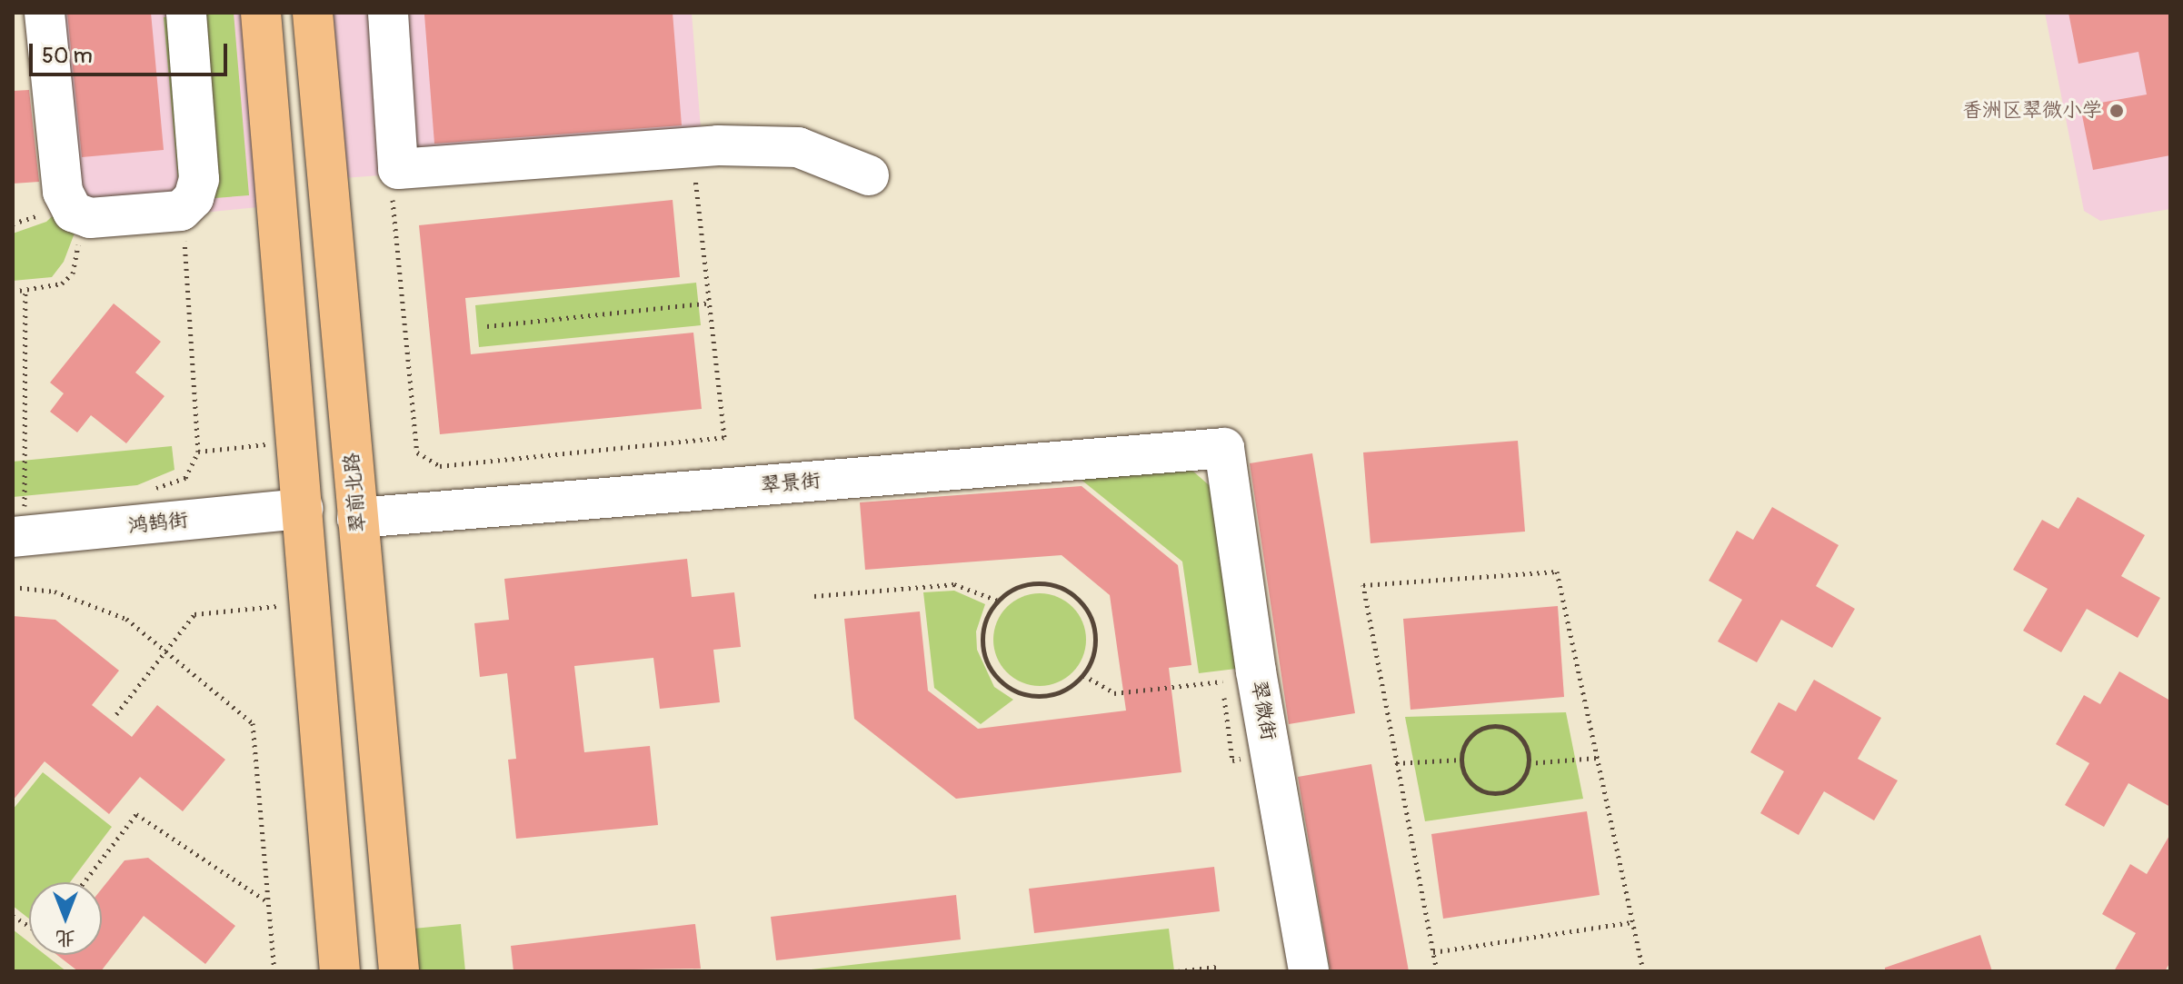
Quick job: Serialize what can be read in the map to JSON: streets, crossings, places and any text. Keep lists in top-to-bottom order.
{
  "streets": {
    "main road": ["翠前北路"],
    "street": ["翠景街", "鸿鹄街", "翠微街"]
  },
  "crossings": [
    ["翠景街", "翠前北路"],
    ["翠景街", "翠微街"]
  ],
  "places": ["香洲区翠微小学"],
  "scale_bar": "50 m",
  "north": "bottom"
}
